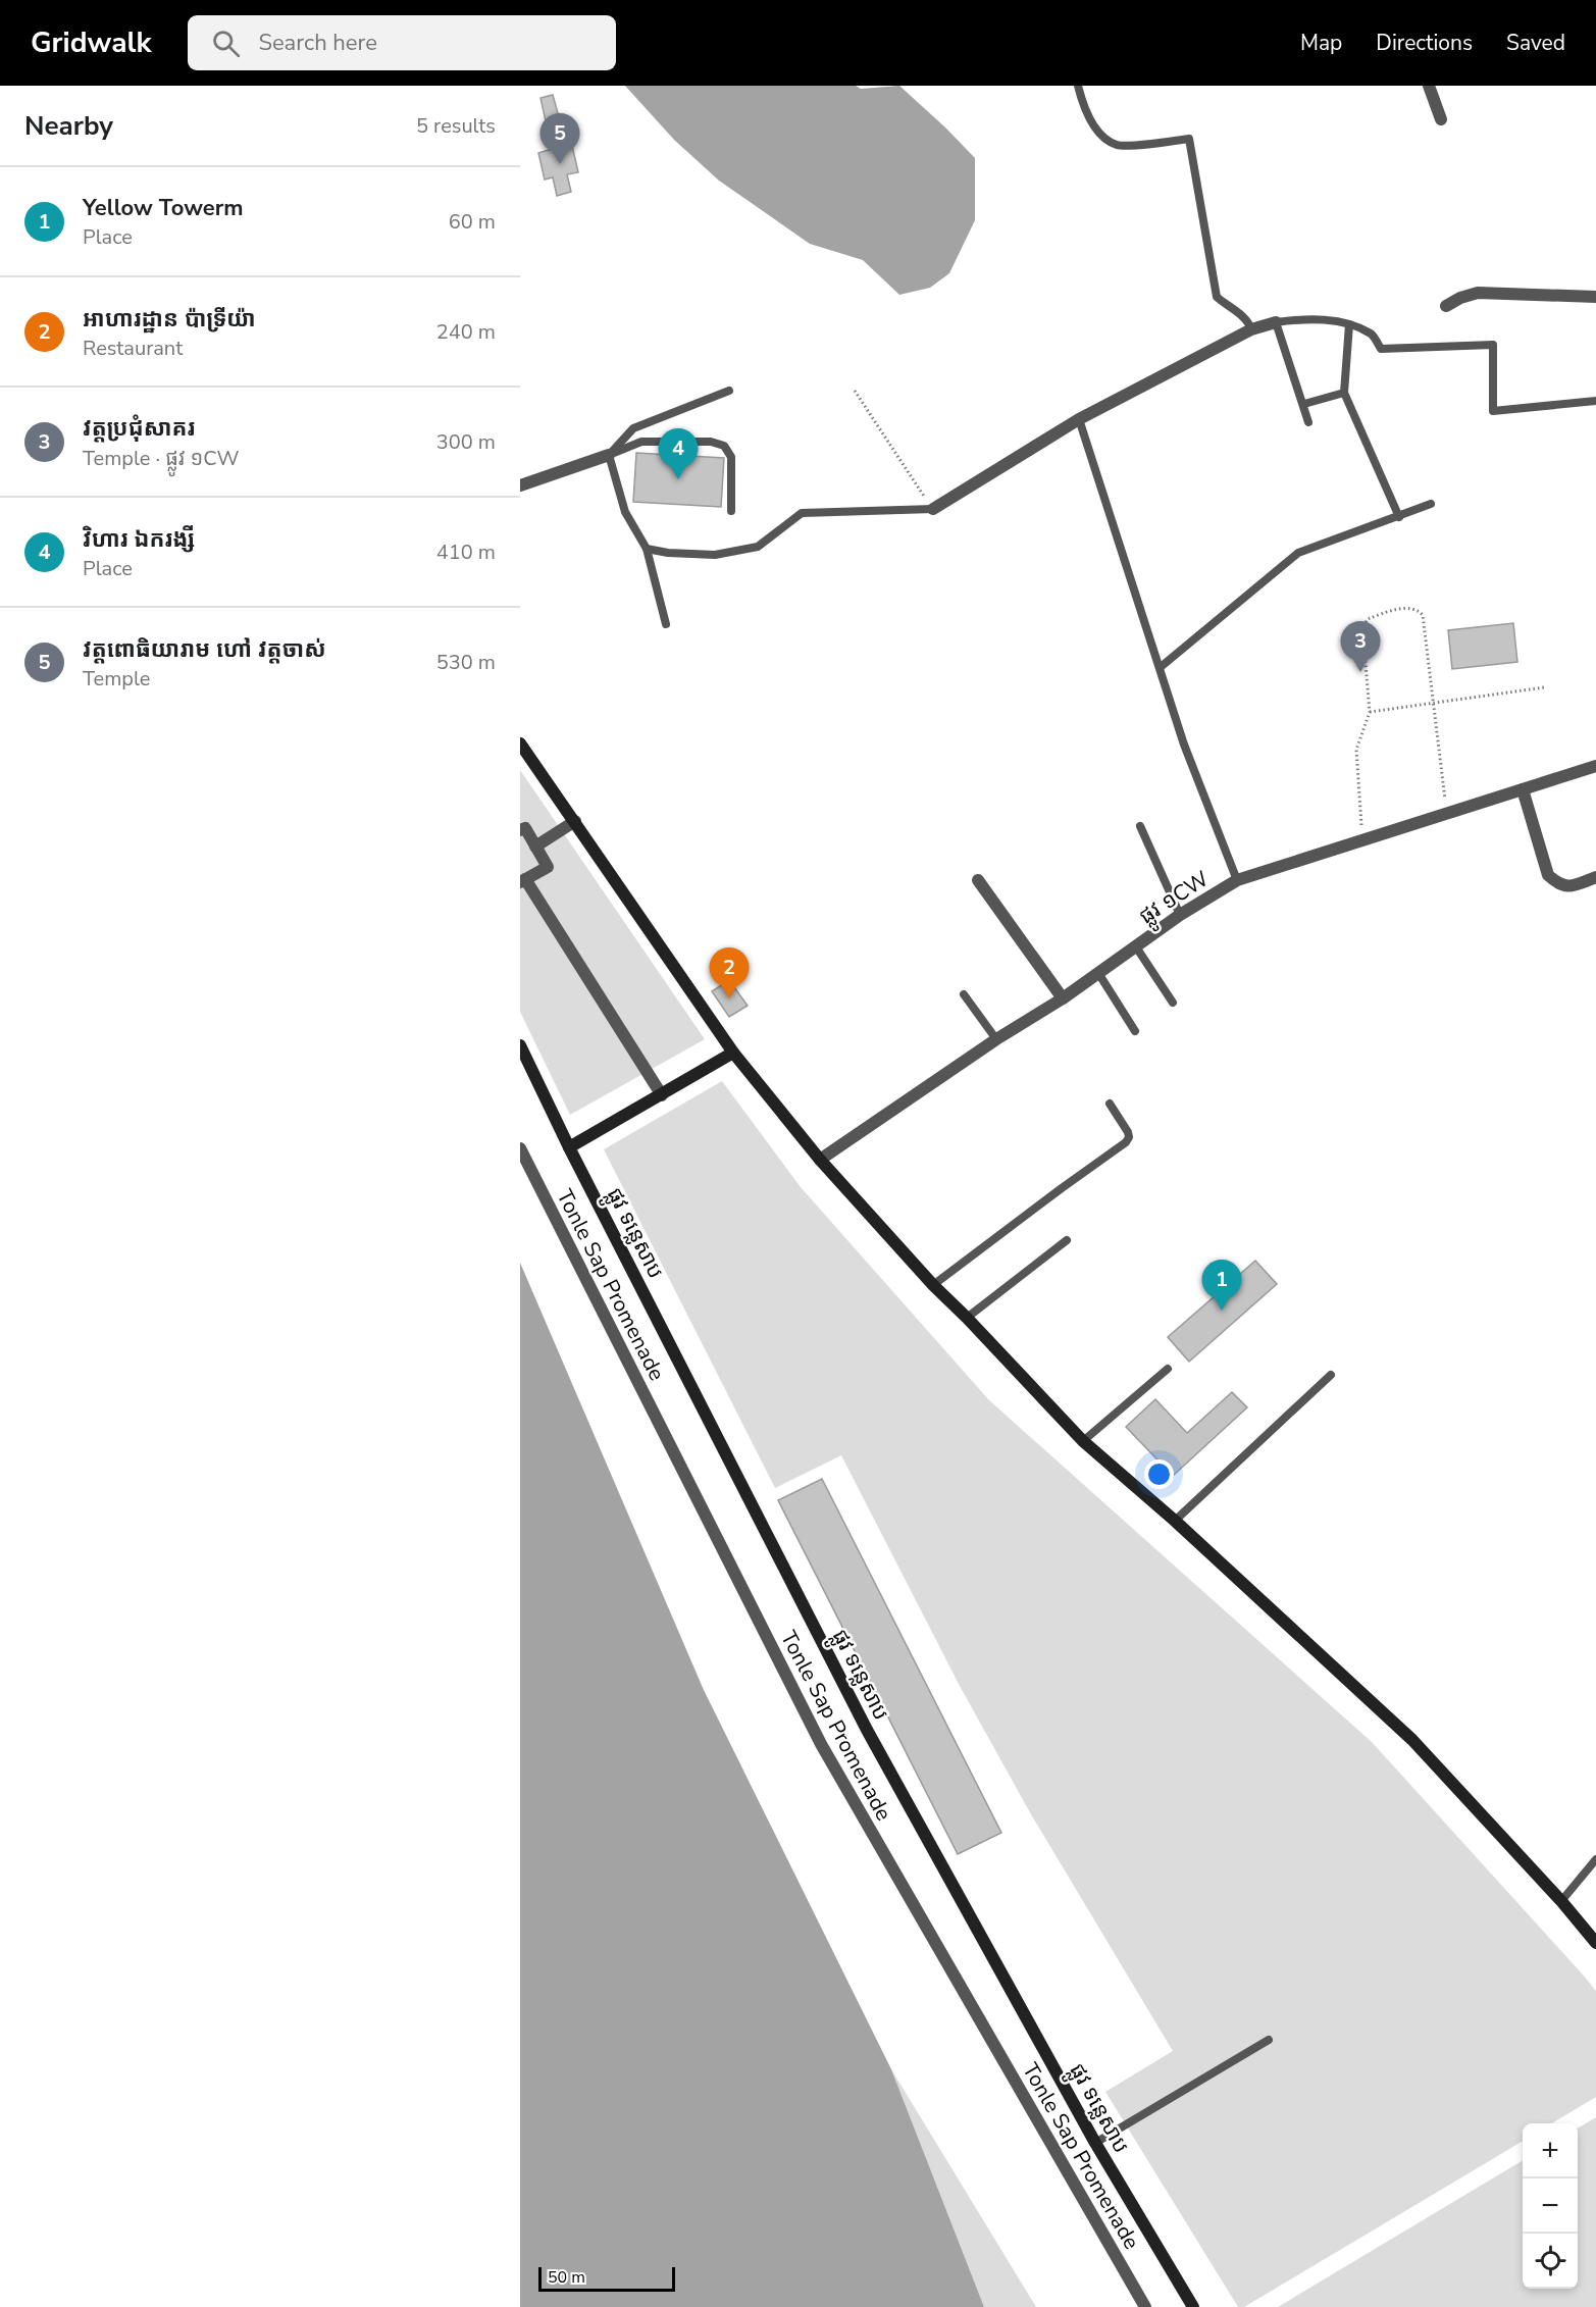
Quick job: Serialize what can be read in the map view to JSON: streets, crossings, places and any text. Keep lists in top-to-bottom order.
{
  "streets": {
    "street": ["ផ្លូវ ១CW", "ផ្លូវ ទន្លេសាប", "Tonle Sap Promenade"]
  },
  "scale_bar": "50 m",
  "page": {
    "header": "Gridwalk",
    "search": "Search here",
    "nav": ["Map", "Directions", "Saved"],
    "heading": ["Nearby", "5 results"],
    "pins": [
      "5",
      "4",
      "3",
      "2",
      "1"
    ],
    "list": [
      {
        "mark": "1",
        "name": "Yellow Towerm",
        "note": "Place",
        "value": "60 m"
      },
      {
        "mark": "2",
        "name": "អាហារដ្ឋាន ប៉ាទ្រីយ៉ា",
        "note": "Restaurant",
        "value": "240 m"
      },
      {
        "mark": "3",
        "name": "វត្តប្រជុំសាគរ",
        "note": "Temple · ផ្លូវ ១CW",
        "value": "300 m"
      },
      {
        "mark": "4",
        "name": "វិហារ ឯករង្សី",
        "note": "Place",
        "value": "410 m"
      },
      {
        "mark": "5",
        "name": "វត្តពោធិយារាម ហៅ វត្តចាស់",
        "note": "Temple",
        "value": "530 m"
      }
    ],
    "map_buttons": ["+", "−"],
    "scale": "50 m"
  }
}
